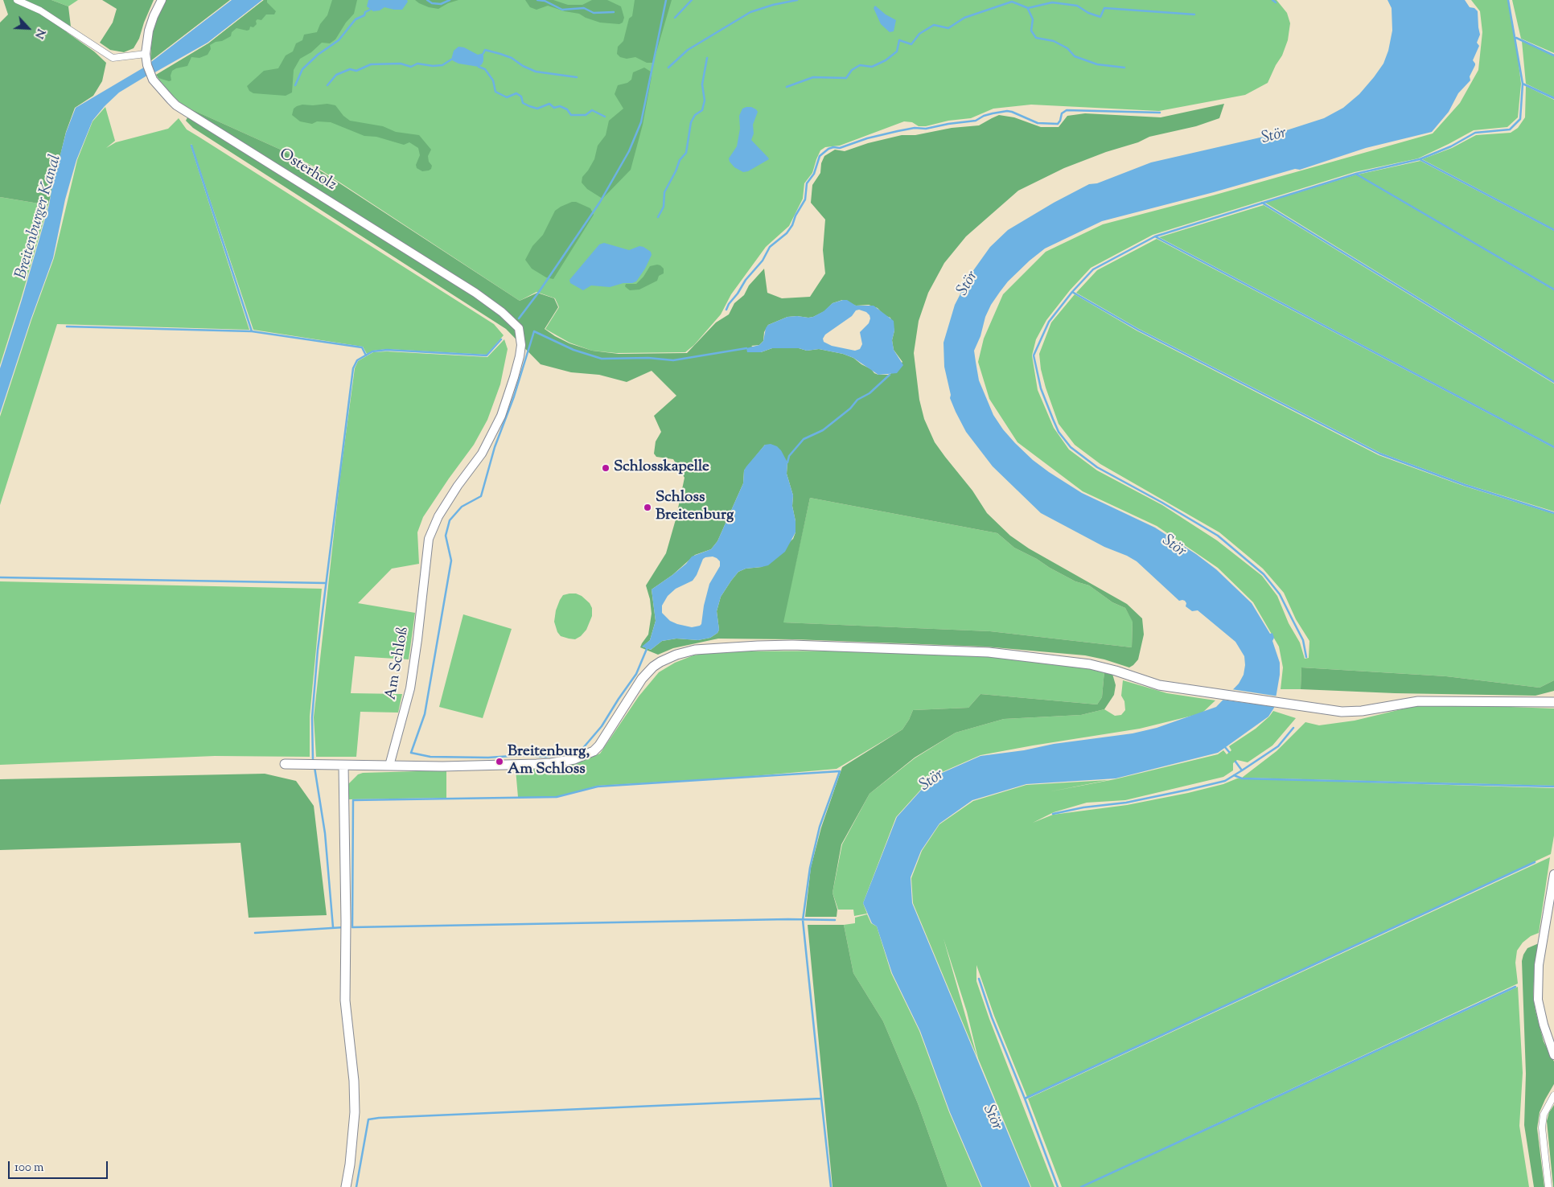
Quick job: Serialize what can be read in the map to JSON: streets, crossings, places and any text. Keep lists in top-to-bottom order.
{
  "streets": {
    "street": ["Osterholz", "Am Schloß"]
  },
  "crossings": [
    ["Osterholz", "Am Schloß"]
  ],
  "water": ["Stör", "Breitenburger Kanal"],
  "places": ["Schlosskapelle", "Schloss Breitenburg", "Breitenburg, Am Schloss"],
  "scale_bar": "100 m",
  "north": "bottom right"
}
